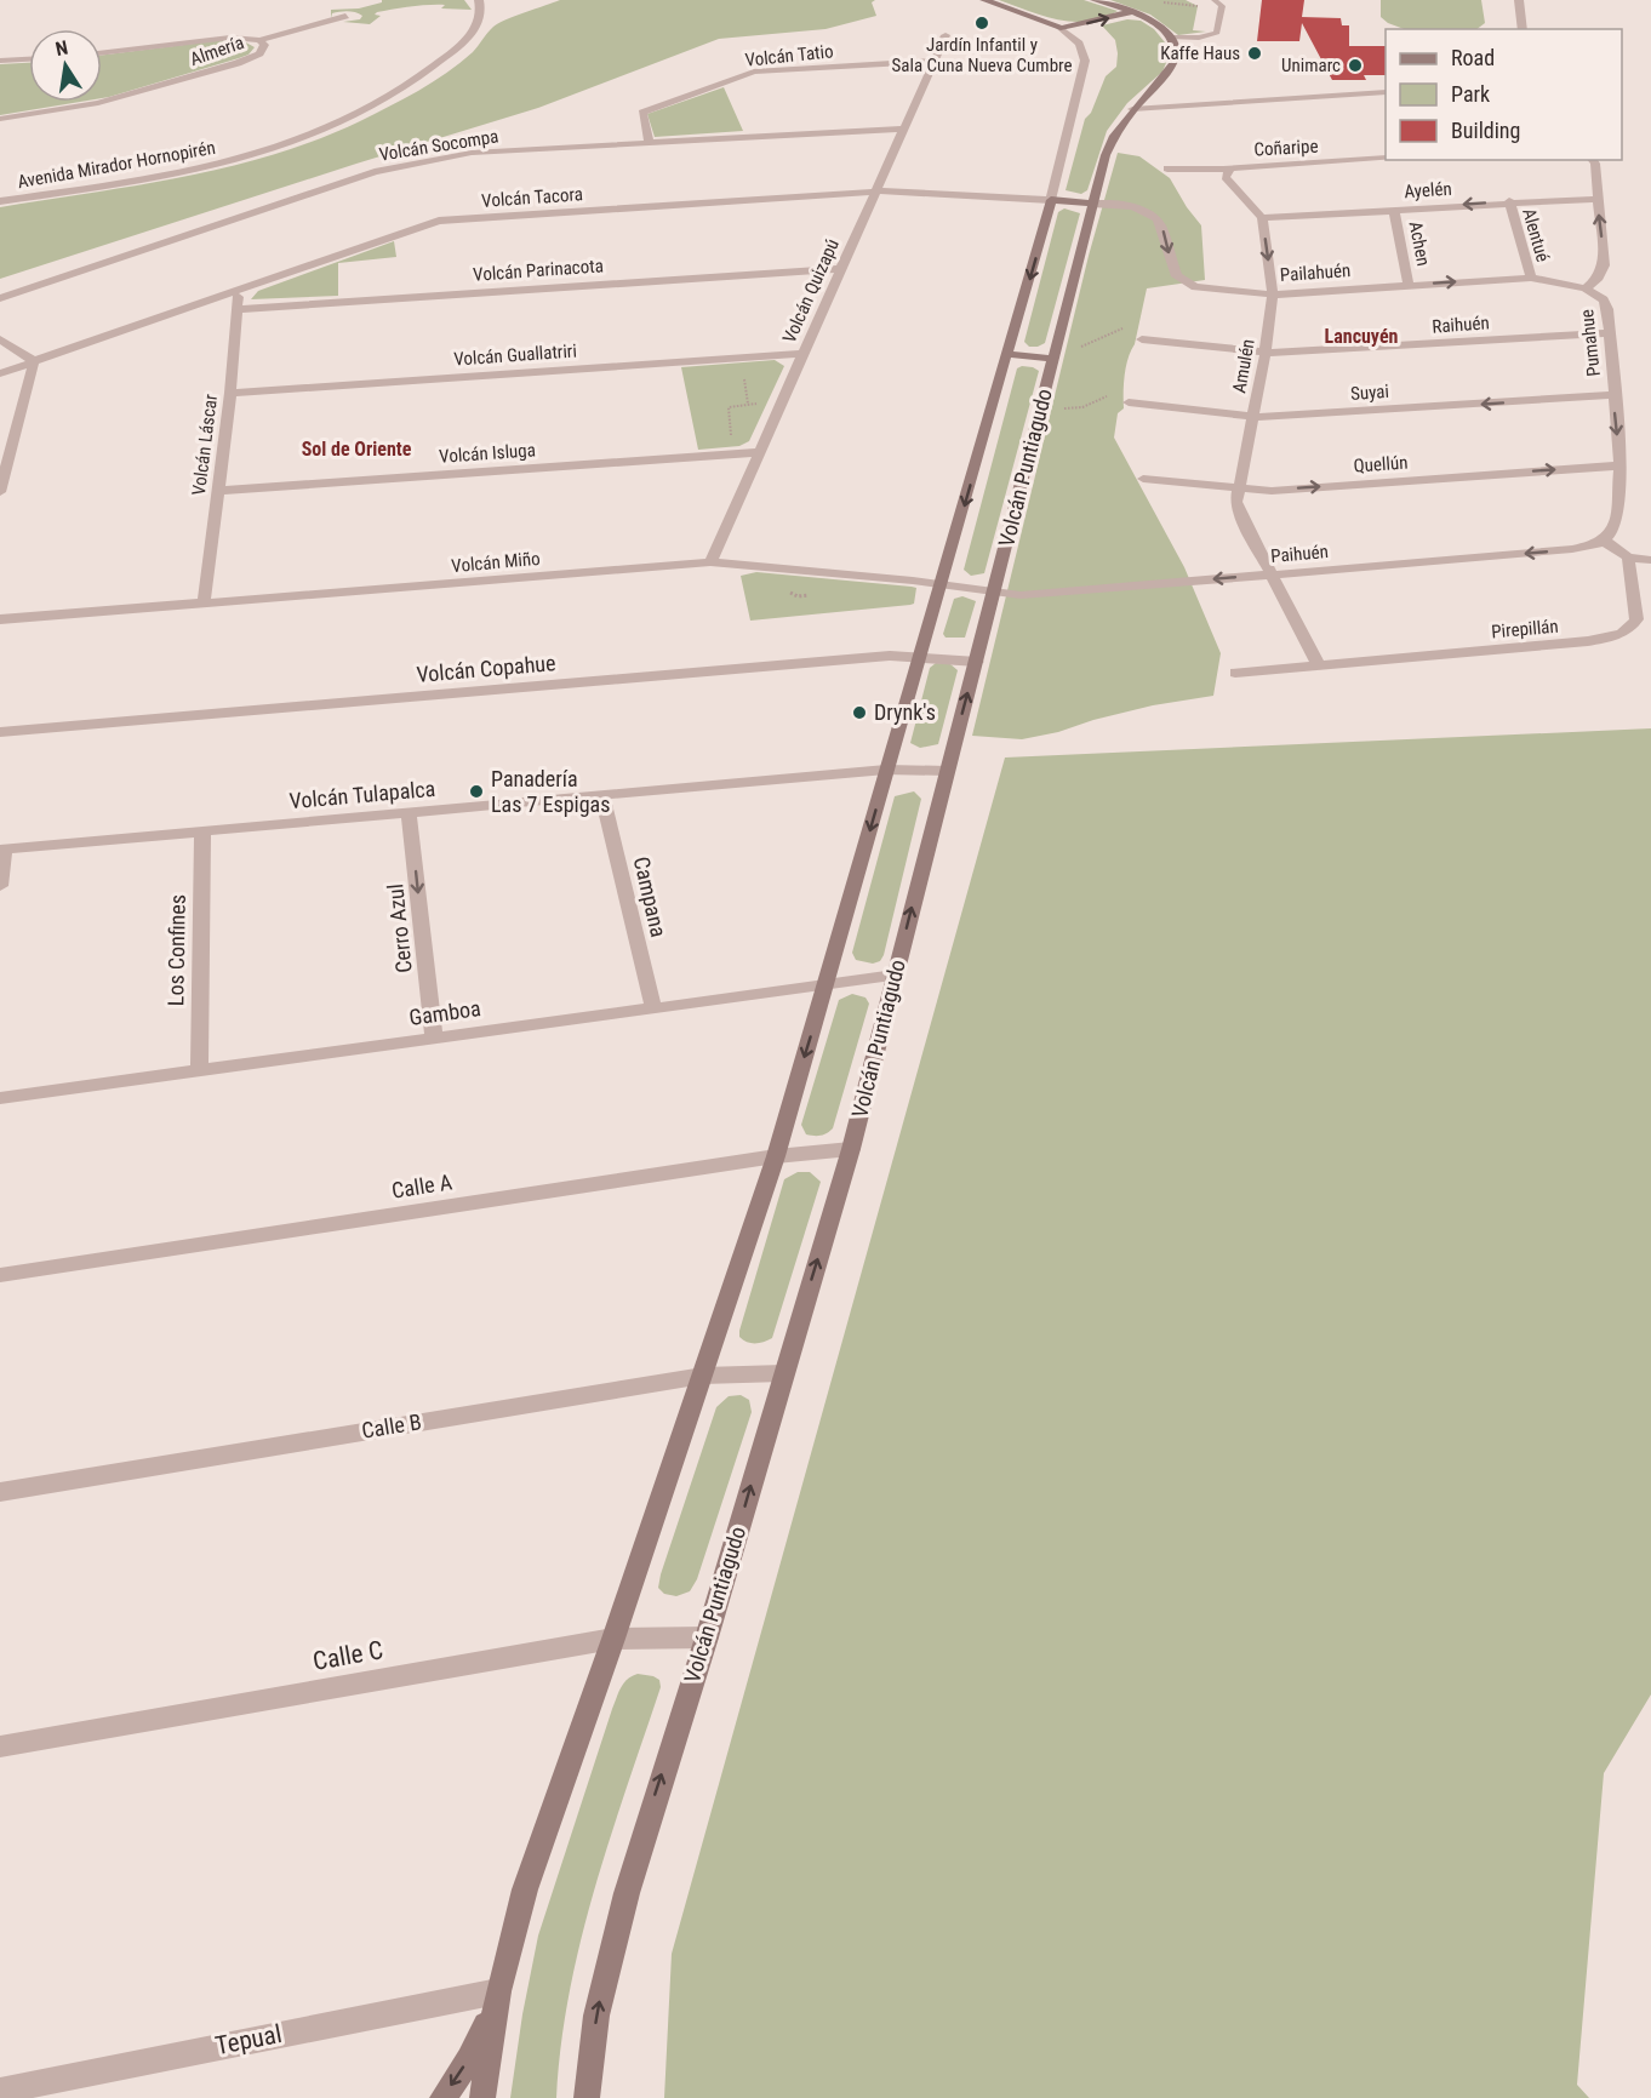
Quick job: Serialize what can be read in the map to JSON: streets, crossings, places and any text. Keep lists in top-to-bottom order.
{
  "streets": {
    "main road": ["Volcán Tacora", "Volcán Puntiagudo"],
    "street": [
      "Almería",
      "Volcán Tatio",
      "Volcán Socompa",
      "Coñaripe",
      "Avenida Mirador Hornopirén",
      "Ayelén",
      "Alentué",
      "Achen",
      "Volcán Parinacota",
      "Pailahuén",
      "Volcán Quizapú",
      "Raihuén",
      "Pumahue",
      "Volcán Guallatriri",
      "Amulén",
      "Suyai",
      "Volcán Láscar",
      "Volcán Isluga",
      "Quellún",
      "Paihuén",
      "Volcán Miño",
      "Pirepillán",
      "Volcán Copahue",
      "Volcán Tulapalca",
      "Campana",
      "Cerro Azul",
      "Los Confines",
      "Gamboa",
      "Calle A",
      "Calle B",
      "Calle C",
      "Tepual"
    ]
  },
  "crossings": [
    ["Volcán Tatio", "Volcán Socompa"],
    ["Volcán Tatio", "Volcán Quizapú"],
    ["Volcán Socompa", "Volcán Quizapú"],
    ["Ayelén", "Alentué"],
    ["Ayelén", "Achen"],
    ["Ayelén", "Pumahue"],
    ["Ayelén", "Amulén"],
    ["Volcán Tacora", "Pailahuén"],
    ["Volcán Tacora", "Volcán Quizapú"],
    ["Volcán Tacora", "Volcán Láscar"],
    ["Volcán Tacora", "Volcán Puntiagudo"],
    ["Alentué", "Pailahuén"],
    ["Achen", "Pailahuén"],
    ["Volcán Parinacota", "Volcán Quizapú"],
    ["Volcán Parinacota", "Volcán Láscar"],
    ["Pailahuén", "Pumahue"],
    ["Pailahuén", "Amulén"],
    ["Pailahuén", "Volcán Puntiagudo"],
    ["Volcán Quizapú", "Volcán Guallatriri"],
    ["Volcán Quizapú", "Volcán Isluga"],
    ["Volcán Quizapú", "Volcán Miño"],
    ["Raihuén", "Pumahue"],
    ["Raihuén", "Amulén"],
    ["Pumahue", "Suyai"],
    ["Pumahue", "Quellún"],
    ["Pumahue", "Paihuén"],
    ["Volcán Guallatriri", "Volcán Láscar"],
    ["Amulén", "Suyai"],
    ["Amulén", "Quellún"],
    ["Amulén", "Paihuén"],
    ["Volcán Láscar", "Volcán Isluga"],
    ["Volcán Láscar", "Volcán Miño"],
    ["Volcán Puntiagudo", "Paihuén"],
    ["Volcán Puntiagudo", "Volcán Miño"],
    ["Volcán Puntiagudo", "Volcán Copahue"],
    ["Volcán Puntiagudo", "Volcán Tulapalca"],
    ["Volcán Puntiagudo", "Gamboa"],
    ["Volcán Puntiagudo", "Calle A"],
    ["Volcán Puntiagudo", "Calle B"],
    ["Volcán Puntiagudo", "Calle C"],
    ["Volcán Puntiagudo", "Tepual"],
    ["Paihuén", "Volcán Miño"],
    ["Volcán Tulapalca", "Campana"],
    ["Volcán Tulapalca", "Cerro Azul"],
    ["Volcán Tulapalca", "Los Confines"],
    ["Campana", "Gamboa"],
    ["Cerro Azul", "Gamboa"],
    ["Los Confines", "Gamboa"]
  ],
  "one_way": [
    "Suyai",
    "Quellún",
    "Paihuén",
    "Cerro Azul"
  ],
  "districts": ["Lancuyén", "Sol de Oriente"],
  "places": [
    "Jardín Infantil y Sala Cuna Nueva Cumbre",
    "Kaffe Haus",
    "Unimarc",
    "Drynk's",
    "Panadería Las 7 Espigas"
  ],
  "legend": ["Road", "Park", "Building"],
  "north": "top"
}
